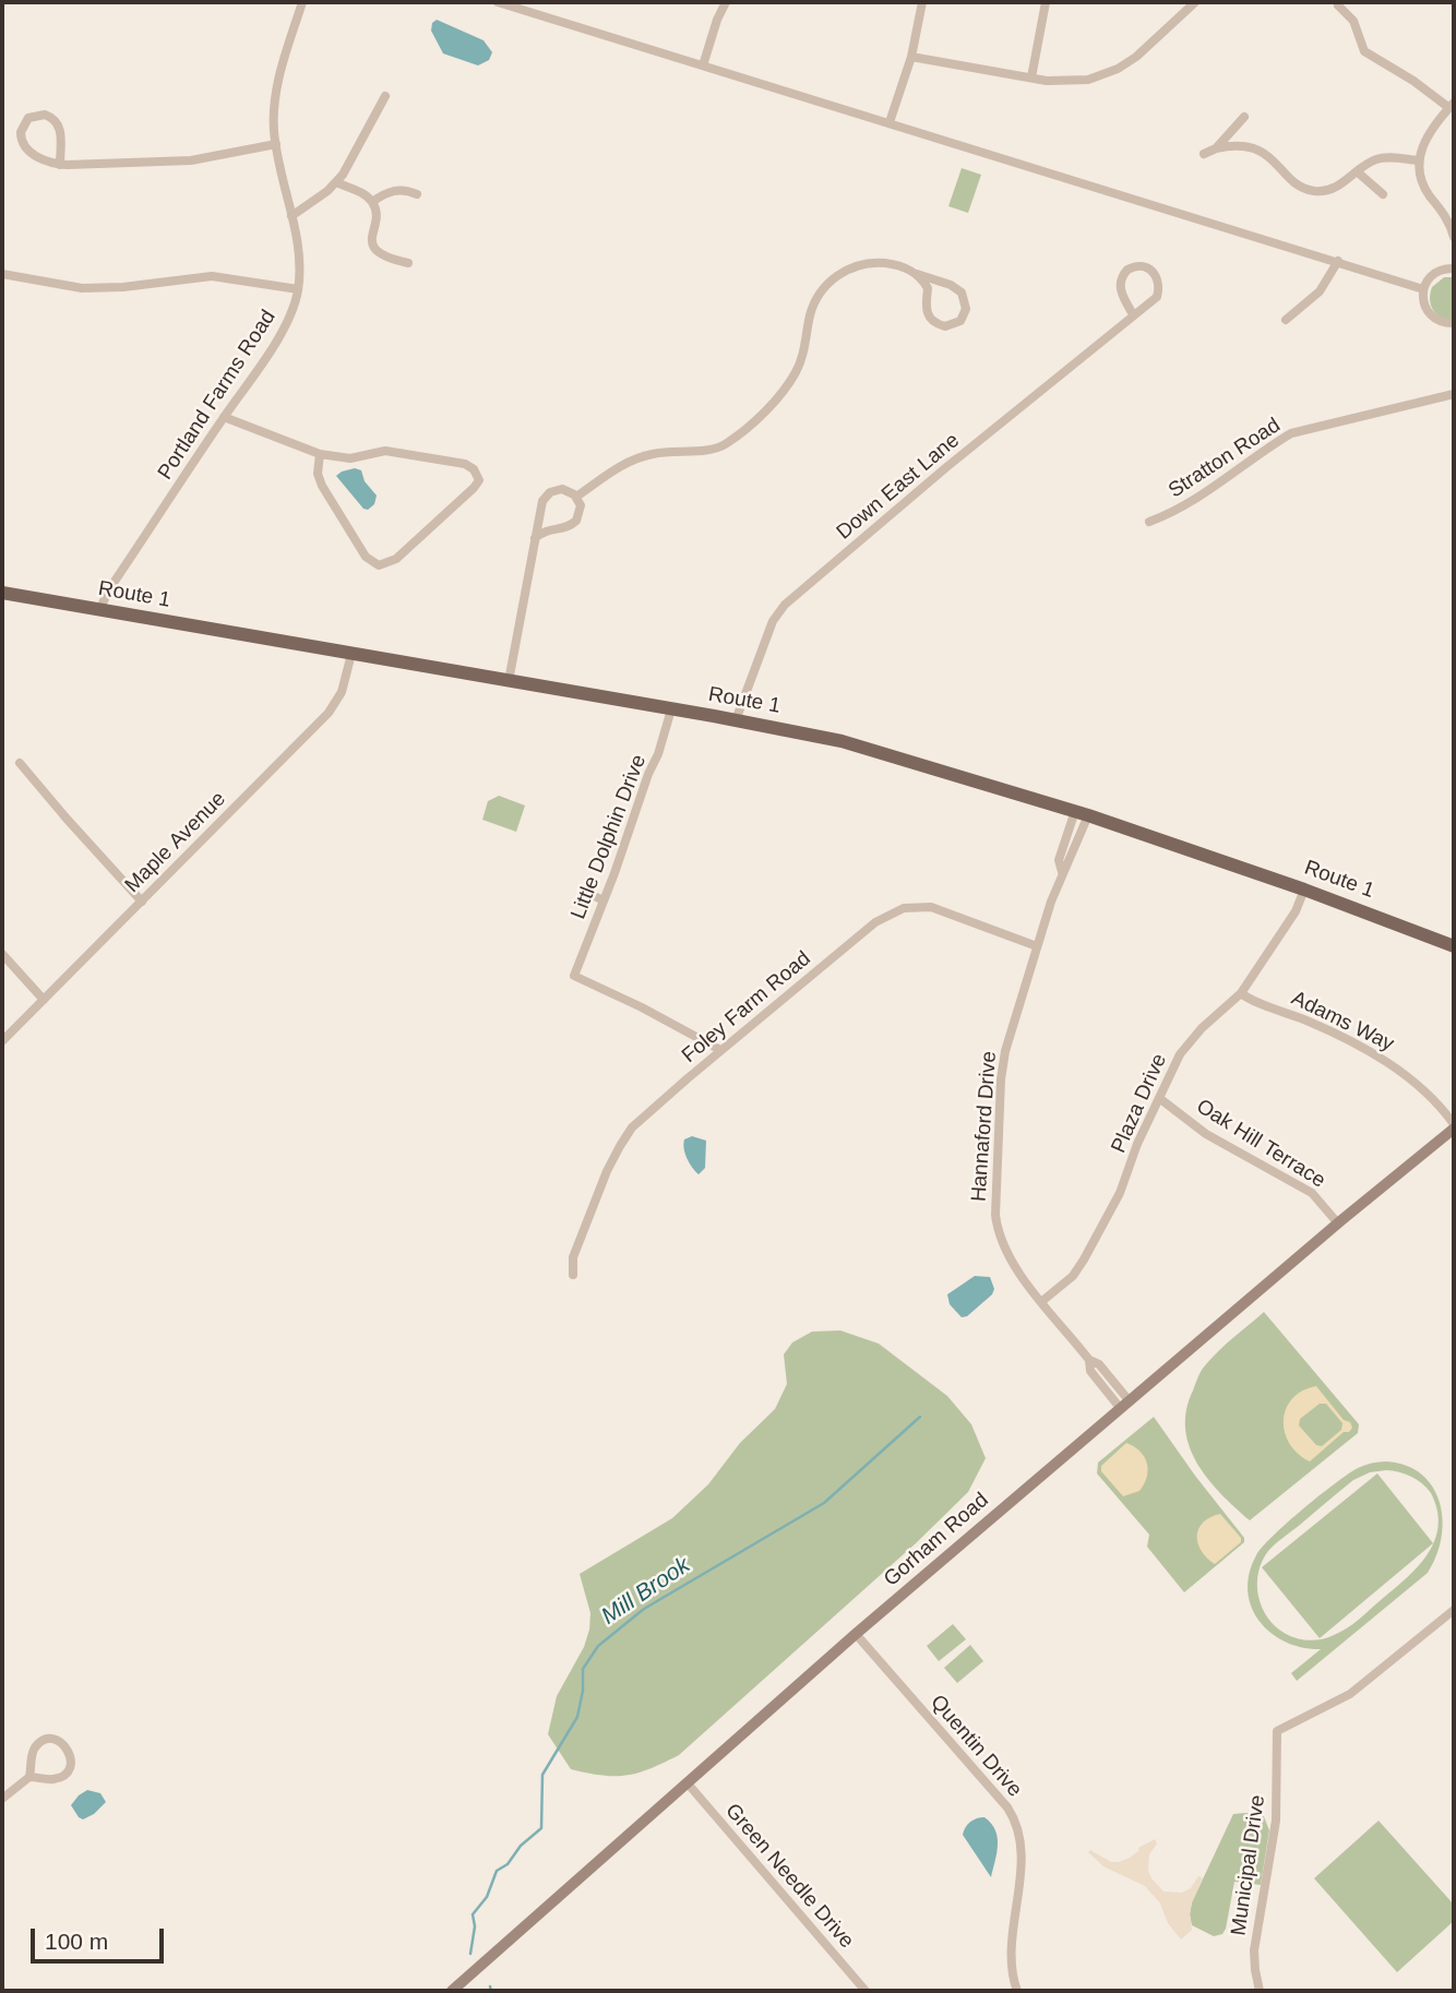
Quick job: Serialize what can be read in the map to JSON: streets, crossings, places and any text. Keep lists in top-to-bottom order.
{
  "streets": {
    "main road": ["Route 1", "Gorham Road"],
    "street": [
      "Portland Farms Road",
      "Stratton Road",
      "Down East Lane",
      "Little Dolphin Drive",
      "Maple Avenue",
      "Foley Farm Road",
      "Adams Way",
      "Plaza Drive",
      "Hannaford Drive",
      "Oak Hill Terrace",
      "Quentin Drive",
      "Municipal Drive",
      "Green Needle Drive"
    ]
  },
  "crossings": [
    ["Portland Farms Road", "Route 1"],
    ["Down East Lane", "Route 1"],
    ["Route 1", "Little Dolphin Drive"],
    ["Route 1", "Maple Avenue"],
    ["Route 1", "Plaza Drive"],
    ["Route 1", "Hannaford Drive"],
    ["Little Dolphin Drive", "Foley Farm Road"],
    ["Foley Farm Road", "Hannaford Drive"],
    ["Adams Way", "Plaza Drive"],
    ["Adams Way", "Gorham Road"],
    ["Plaza Drive", "Hannaford Drive"],
    ["Plaza Drive", "Oak Hill Terrace"],
    ["Hannaford Drive", "Gorham Road"],
    ["Oak Hill Terrace", "Gorham Road"],
    ["Gorham Road", "Quentin Drive"],
    ["Gorham Road", "Green Needle Drive"]
  ],
  "water": ["Mill Brook"],
  "scale_bar": "100 m"
}
